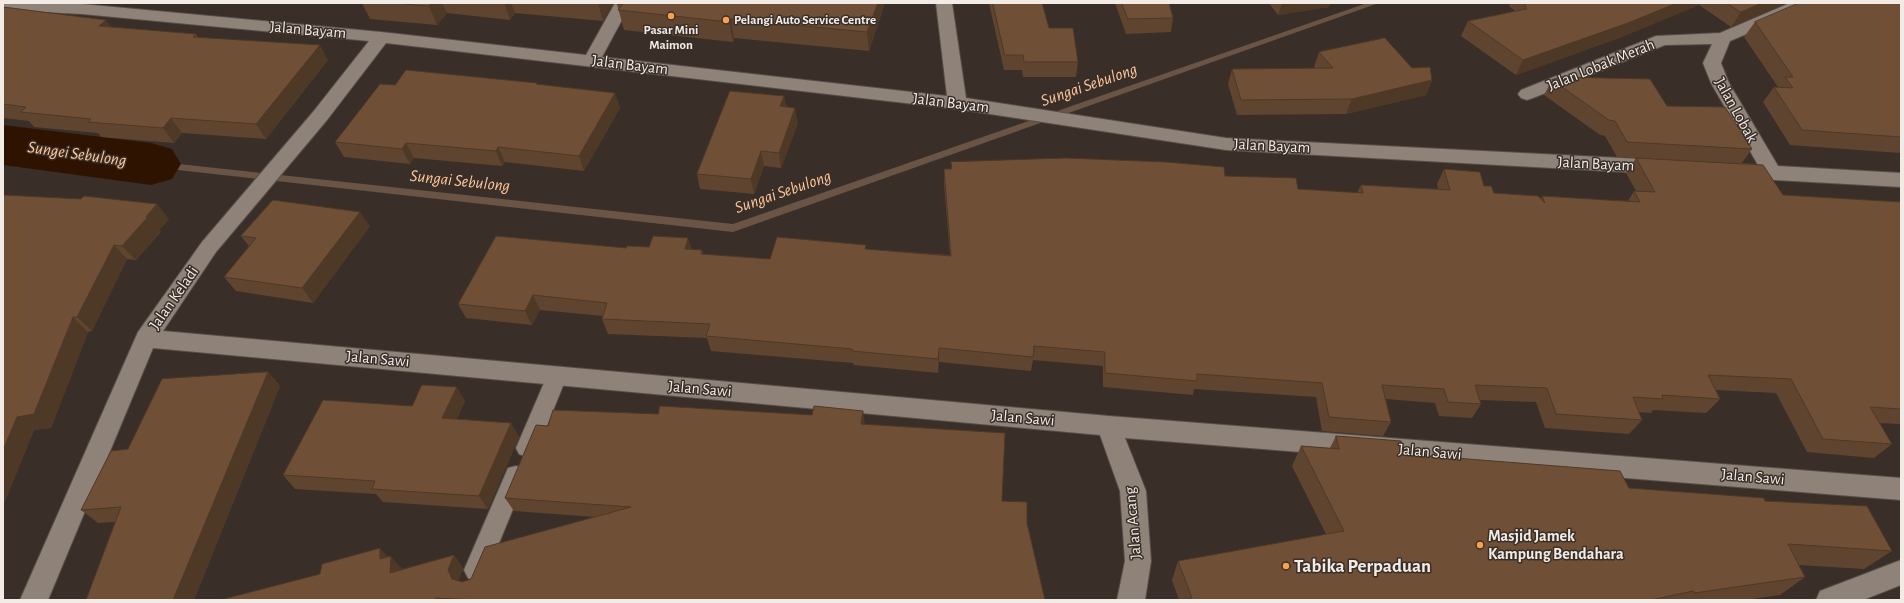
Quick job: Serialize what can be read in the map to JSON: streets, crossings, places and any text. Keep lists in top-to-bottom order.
{
  "streets": {
    "street": [
      "Jalan Bayam",
      "Jalan Lobak Merah",
      "Jalan Lobak",
      "Jalan Keladi",
      "Jalan Sawi",
      "Jalan Acang"
    ]
  },
  "crossings": [
    ["Jalan Bayam", "Jalan Keladi"],
    ["Jalan Lobak Merah", "Jalan Lobak"],
    ["Jalan Keladi", "Jalan Sawi"],
    ["Jalan Sawi", "Jalan Acang"]
  ],
  "water": ["Sungai Sebulong", "Sungei Sebulong"],
  "places": [
    "Pasar Mini Maimon",
    "Pelangi Auto Service Centre",
    "Masjid Jamek Kampung Bendahara",
    "Tabika Perpaduan"
  ]
}
